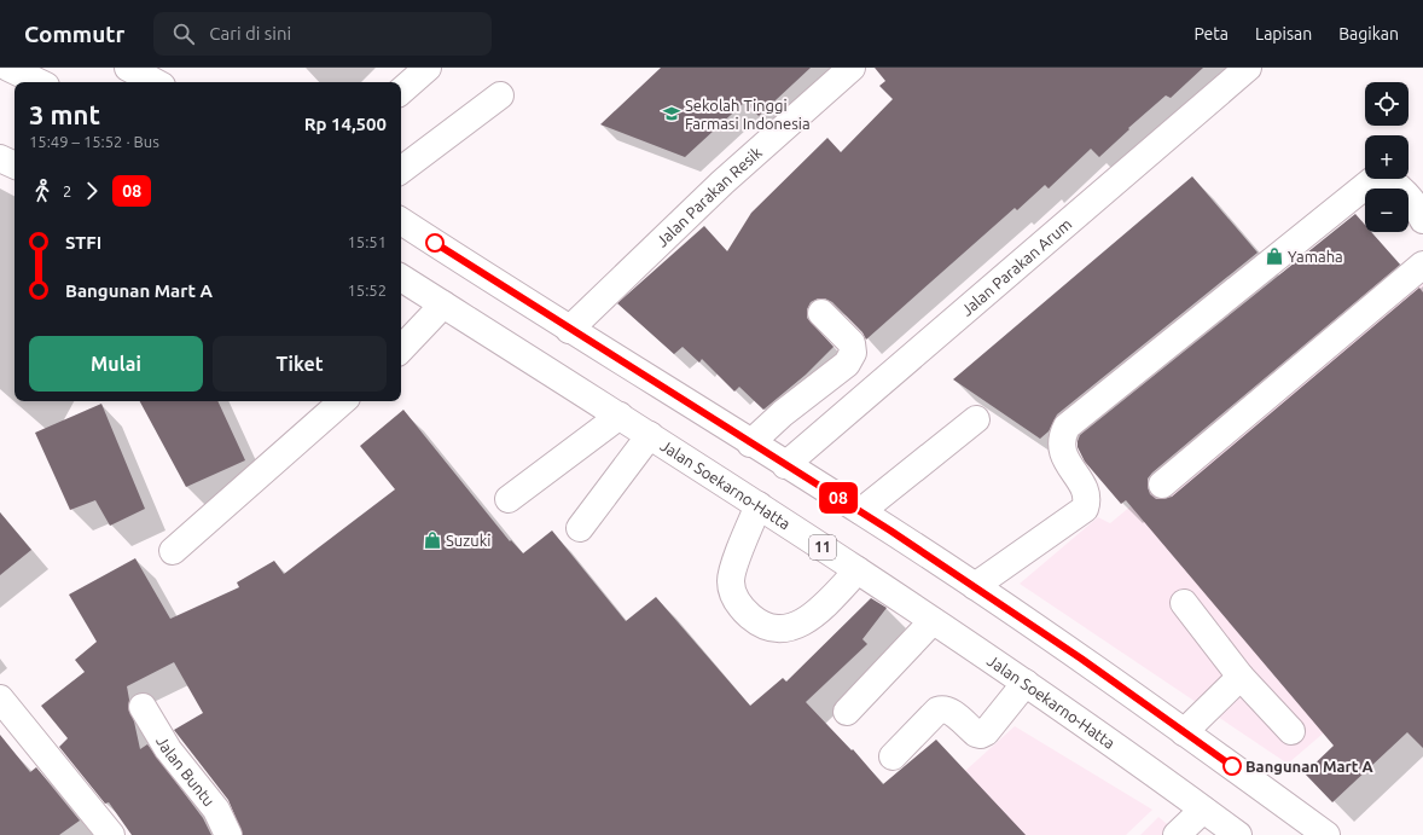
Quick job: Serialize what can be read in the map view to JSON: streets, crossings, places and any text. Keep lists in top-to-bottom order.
{
  "streets": {
    "main road": [
      "Jalan Parakan Resik",
      "Jalan Parakan Arum",
      "Jalan Soekarno-Hatta",
      "11",
      "Jalan Buntu"
    ]
  },
  "places": {
    "school or university": ["Sekolah Tinggi Farmasi Indonesia"],
    "shop": ["Yamaha", "Suzuki"],
    "other": ["Bangunan Mart A"]
  },
  "lines": ["bus line 08"],
  "page": {
    "header": "Commutr",
    "search": "Cari di sini",
    "nav": ["Peta", "Lapisan", "Bagikan"],
    "on_map": "08",
    "map_buttons": ["+", "−"],
    "heading": ["3 mnt", "15:49 – 15:52 · Bus", "Rp 14,500"],
    "legs": ["2", "08"],
    "list": [
      {
        "name": "STFI",
        "value": "15:51"
      },
      {
        "name": "Bangunan Mart A",
        "value": "15:52"
      }
    ],
    "buttons": ["Mulai", "Tiket"]
  }
}
